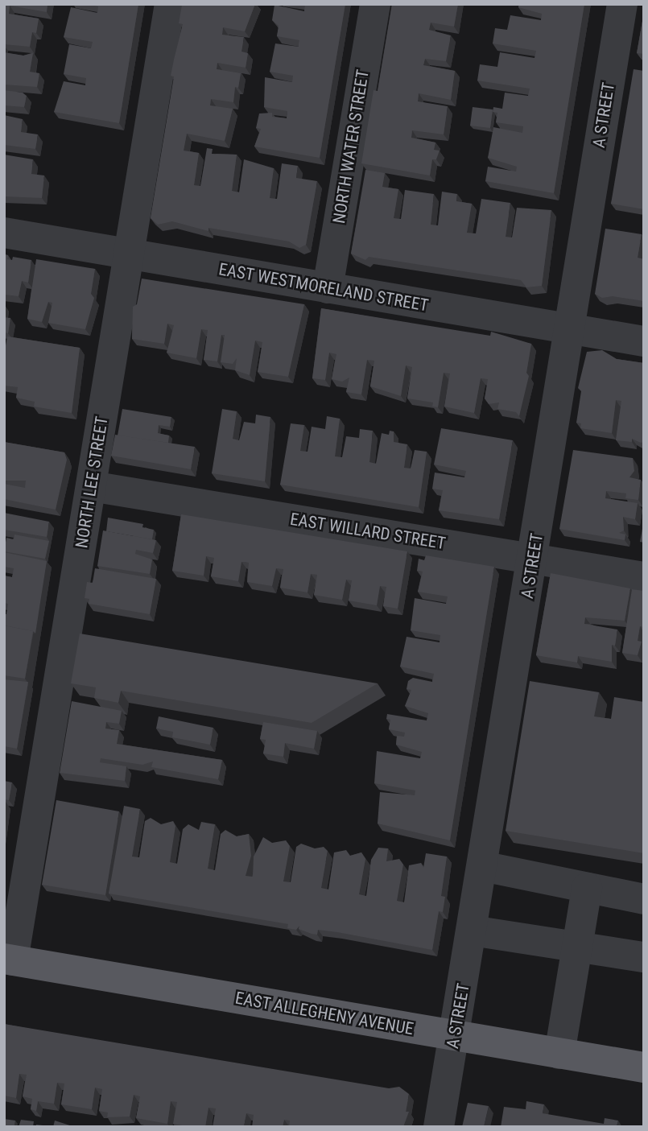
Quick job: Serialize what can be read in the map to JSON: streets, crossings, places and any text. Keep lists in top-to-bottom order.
{
  "streets": {
    "main road": ["EAST ALLEGHENY AVENUE"],
    "street": [
      "A STREET",
      "NORTH WATER STREET",
      "EAST WESTMORELAND STREET",
      "NORTH LEE STREET",
      "EAST WILLARD STREET"
    ]
  },
  "crossings": [
    ["A STREET", "EAST WESTMORELAND STREET"],
    ["A STREET", "EAST WILLARD STREET"],
    ["A STREET", "EAST ALLEGHENY AVENUE"],
    ["NORTH WATER STREET", "EAST WESTMORELAND STREET"],
    ["EAST WESTMORELAND STREET", "NORTH LEE STREET"],
    ["NORTH LEE STREET", "EAST WILLARD STREET"],
    ["NORTH LEE STREET", "EAST ALLEGHENY AVENUE"]
  ]
}
